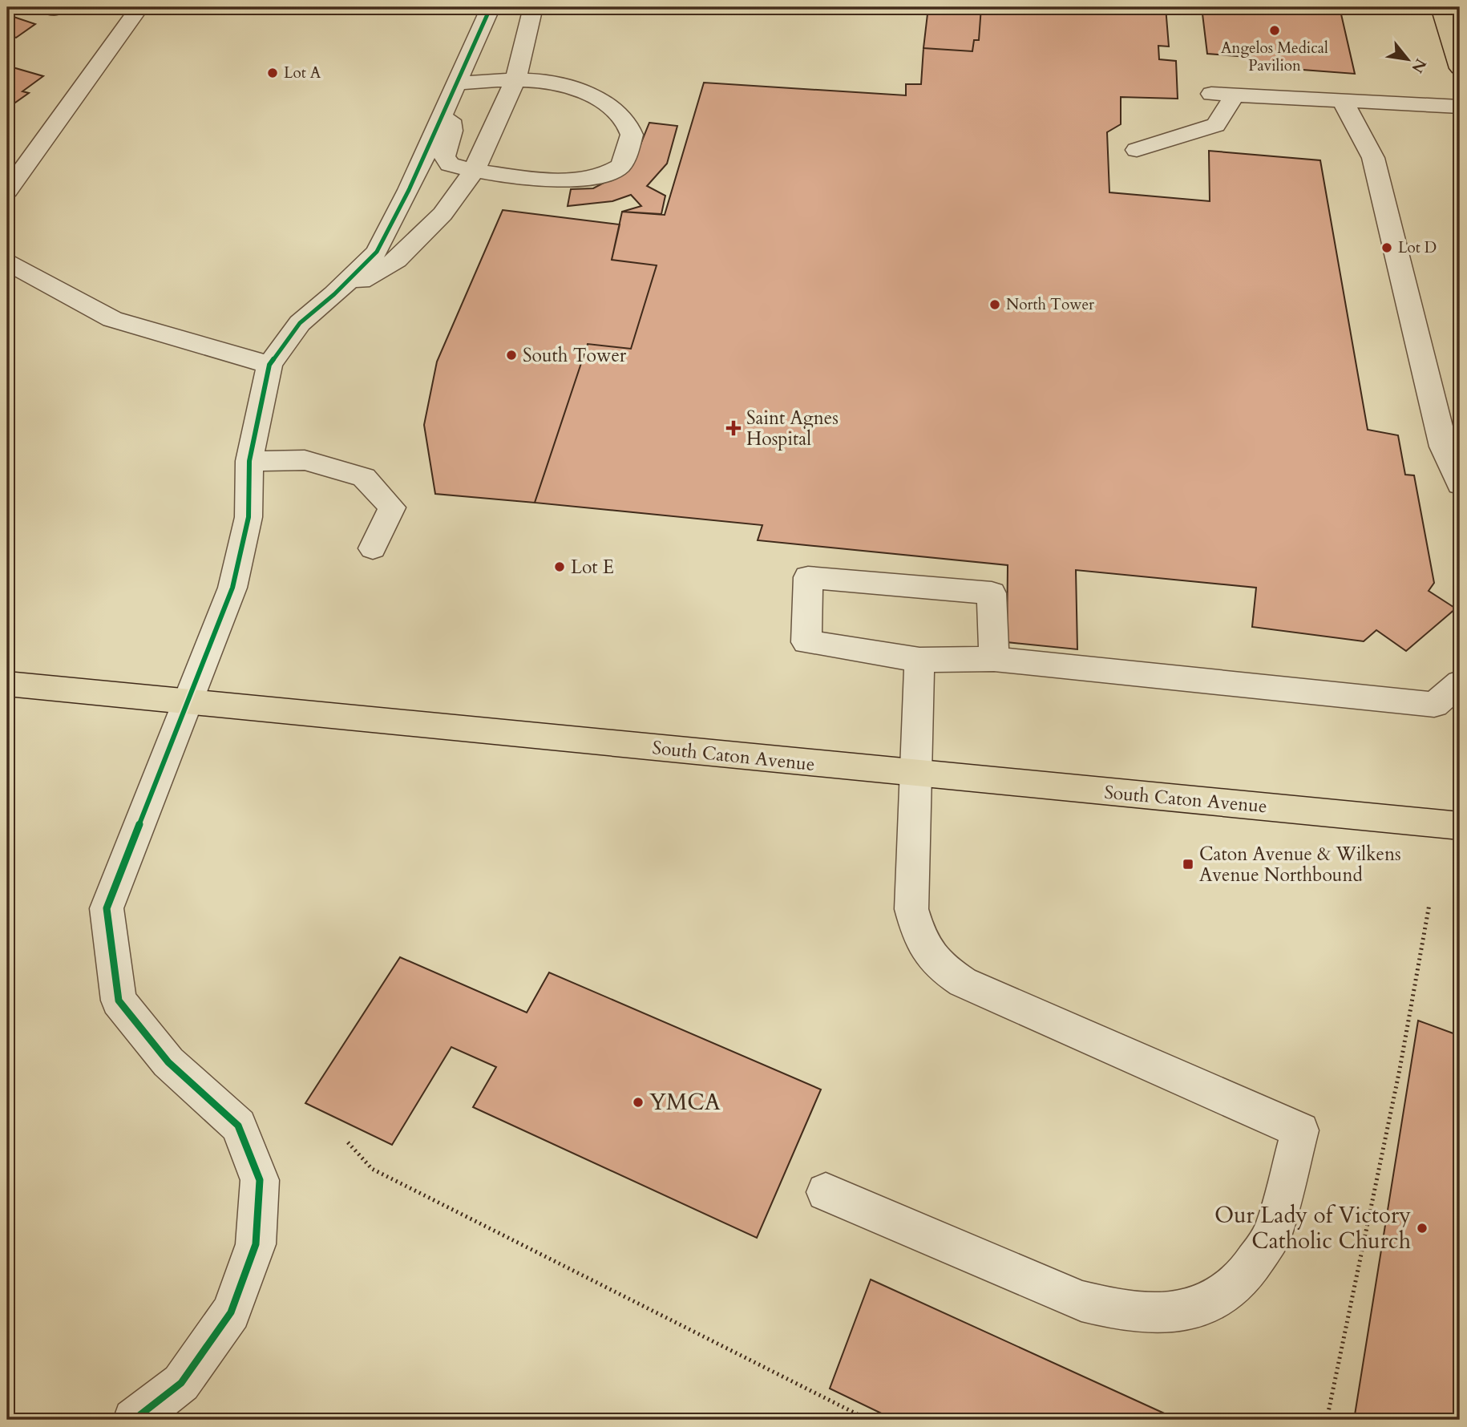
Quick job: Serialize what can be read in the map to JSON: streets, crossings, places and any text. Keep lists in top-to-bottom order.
{
  "streets": {
    "main road": ["South Caton Avenue"]
  },
  "places": {
    "other": [
      "Angelos Medical Pavilion",
      "Lot A",
      "Lot D",
      "North Tower",
      "South Tower",
      "Lot E",
      "YMCA",
      "Our Lady of Victory Catholic Church"
    ],
    "health": ["Saint Agnes Hospital"],
    "transit": ["Caton Avenue & Wilkens Avenue Northbound"]
  },
  "north": "bottom right"
}
